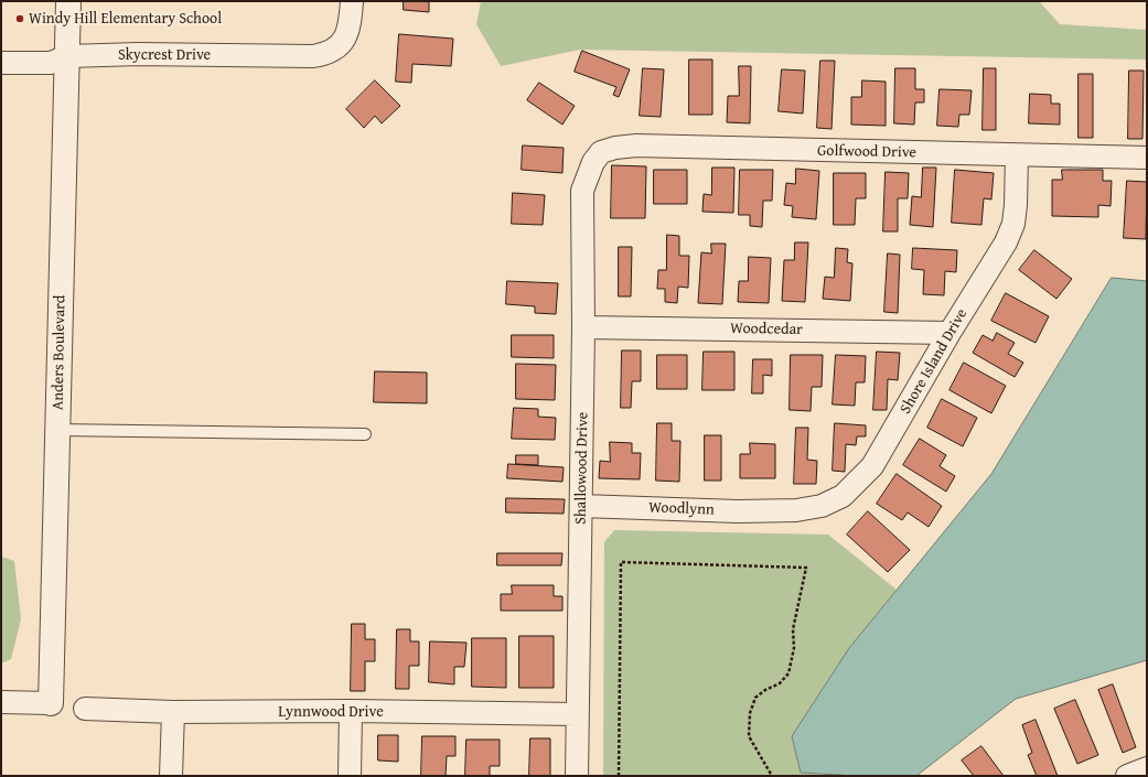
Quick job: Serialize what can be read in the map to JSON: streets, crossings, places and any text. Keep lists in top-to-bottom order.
{
  "streets": {
    "street": [
      "Skycrest Drive",
      "Golfwood Drive",
      "Woodcedar",
      "Anders Boulevard",
      "Shore Island Drive",
      "Shallowood Drive",
      "Woodlynn",
      "Lynnwood Drive"
    ]
  },
  "crossings": [
    ["Skycrest Drive", "Anders Boulevard"],
    ["Golfwood Drive", "Shore Island Drive"],
    ["Golfwood Drive", "Shallowood Drive"],
    ["Woodcedar", "Shore Island Drive"],
    ["Woodcedar", "Shallowood Drive"],
    ["Shore Island Drive", "Woodlynn"],
    ["Shallowood Drive", "Woodlynn"],
    ["Shallowood Drive", "Lynnwood Drive"]
  ],
  "places": ["Windy Hill Elementary School"]
}
